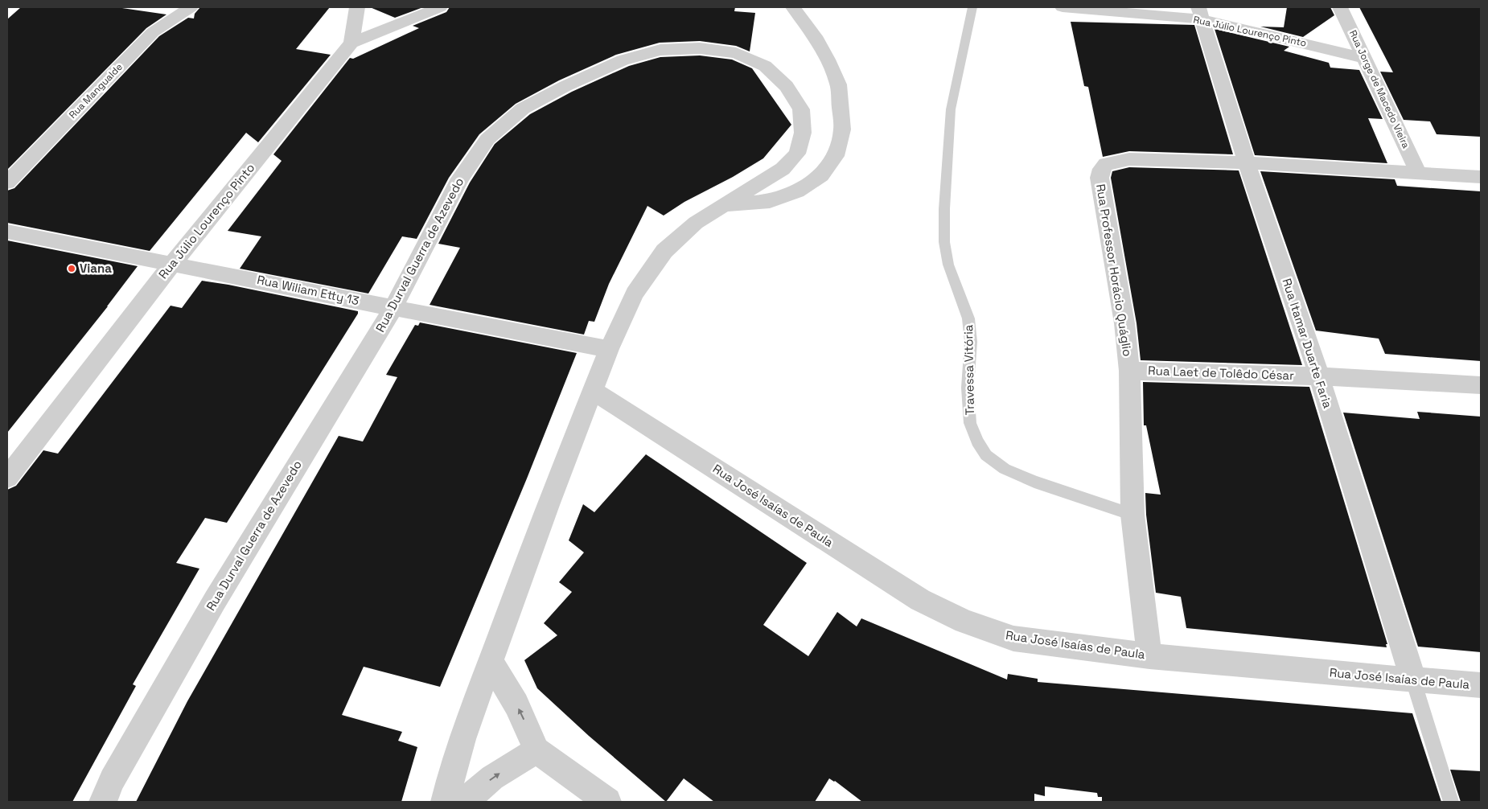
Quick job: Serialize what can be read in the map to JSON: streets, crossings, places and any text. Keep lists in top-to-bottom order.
{
  "streets": {
    "street": [
      "Rua Júlio Lourenço Pinto",
      "Rua Jorge de Macedo Vieira",
      "Rua Mangualde",
      "Rua Durval Guerra de Azevedo",
      "Rua Professor Horácio Quáglio",
      "Rua Wiliam Etty 13",
      "Rua Itamar Duarte Faria",
      "Rua Laet de Tolêdo César",
      "Rua José Isaías de Paula"
    ],
    "lane": ["Travessa Vitória"]
  },
  "crossings": [
    ["Rua Júlio Lourenço Pinto", "Rua Jorge de Macedo Vieira"],
    ["Rua Júlio Lourenço Pinto", "Rua Wiliam Etty 13"],
    ["Rua Júlio Lourenço Pinto", "Rua Itamar Duarte Faria"],
    ["Rua Jorge de Macedo Vieira", "Rua Professor Horácio Quáglio"],
    ["Rua Durval Guerra de Azevedo", "Rua Wiliam Etty 13"],
    ["Rua Durval Guerra de Azevedo", "Rua José Isaías de Paula"],
    ["Rua Professor Horácio Quáglio", "Rua Itamar Duarte Faria"],
    ["Rua Professor Horácio Quáglio", "Travessa Vitória"],
    ["Rua Professor Horácio Quáglio", "Rua Laet de Tolêdo César"],
    ["Rua Professor Horácio Quáglio", "Rua José Isaías de Paula"],
    ["Rua Itamar Duarte Faria", "Rua Laet de Tolêdo César"],
    ["Rua Itamar Duarte Faria", "Rua José Isaías de Paula"]
  ],
  "places": ["Viana"]
}
